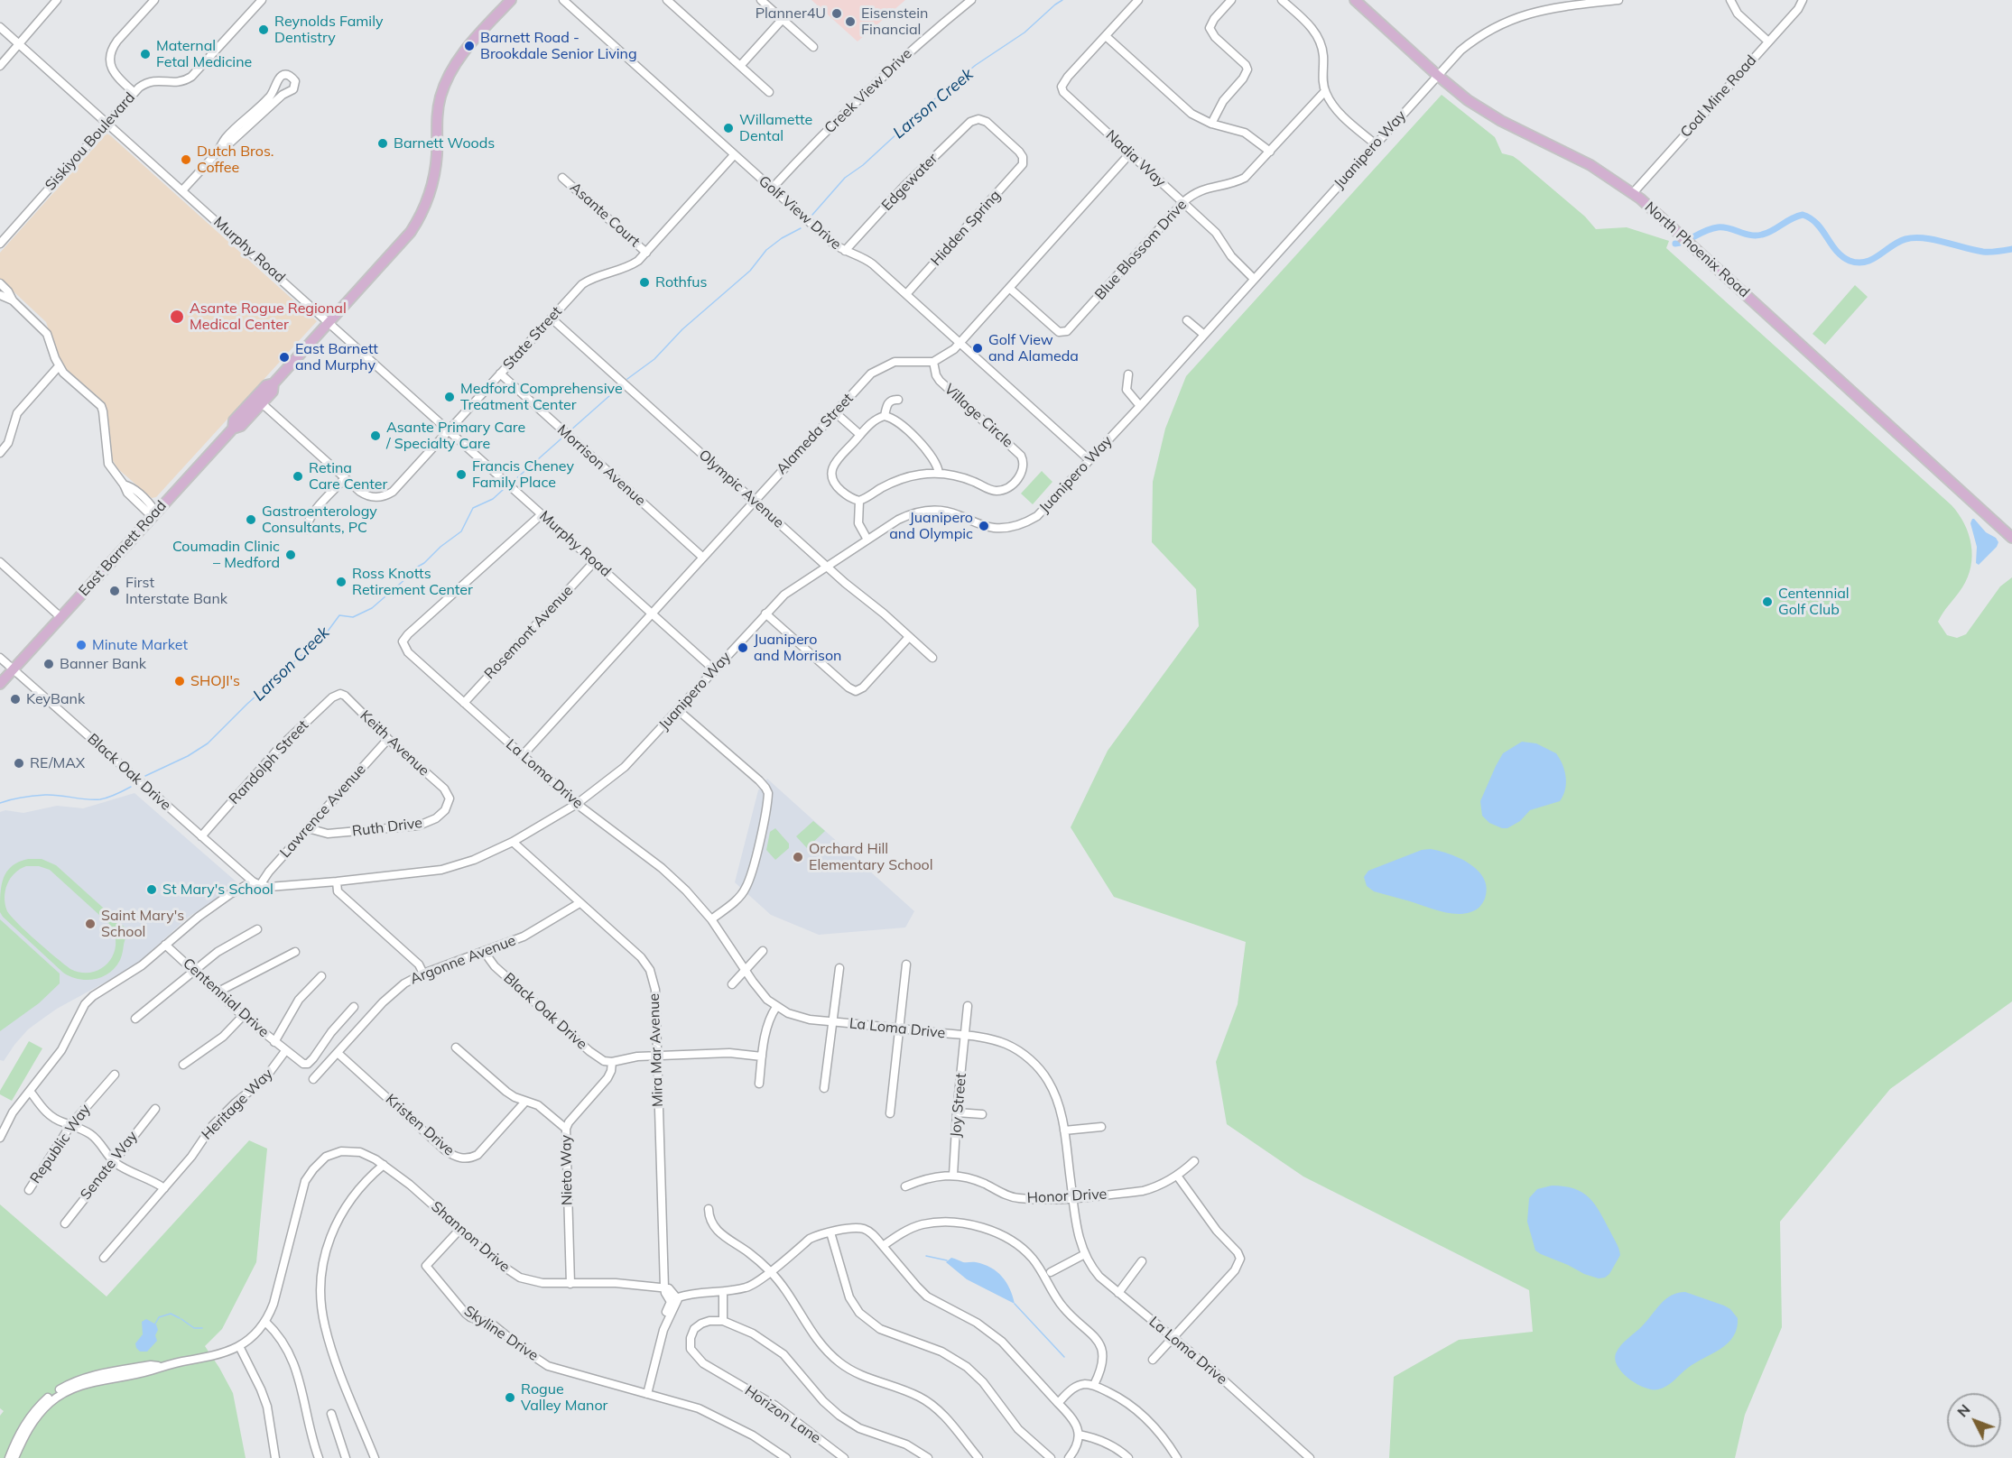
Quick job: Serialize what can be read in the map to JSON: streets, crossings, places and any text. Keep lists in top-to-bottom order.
{
  "streets": {
    "main road": ["North Phoenix Road", "East Barnett Road"],
    "street": [
      "Creek View Drive",
      "Coal Mine Road",
      "Siskiyou Boulevard",
      "Juanipero Way",
      "Nadia Way",
      "Edgewater",
      "Golf View Drive",
      "Asante Court",
      "Hidden Spring",
      "Murphy Road",
      "Blue Blossom Drive",
      "State Street",
      "Village Circle",
      "Alameda Street",
      "Morrison Avenue",
      "Olympic Avenue",
      "Rosemont Avenue",
      "Keith Avenue",
      "Randolph Street",
      "Black Oak Drive",
      "La Loma Drive",
      "Lawrence Avenue",
      "Ruth Drive",
      "Argonne Avenue",
      "Centennial Drive",
      "Mira Mar Avenue",
      "Heritage Way",
      "Joy Street",
      "Kristen Drive",
      "Republic Way",
      "Senate Way",
      "Nieto Way",
      "Honor Drive",
      "Shannon Drive",
      "Skyline Drive",
      "Horizon Lane"
    ]
  },
  "crossings": [
    ["Creek View Drive", "Golf View Drive"],
    ["Coal Mine Road", "North Phoenix Road"],
    ["Siskiyou Boulevard", "Murphy Road"],
    ["Juanipero Way", "Nadia Way"],
    ["Juanipero Way", "Golf View Drive"],
    ["Juanipero Way", "Murphy Road"],
    ["Juanipero Way", "North Phoenix Road"],
    ["Juanipero Way", "Olympic Avenue"],
    ["Juanipero Way", "Black Oak Drive"],
    ["Juanipero Way", "La Loma Drive"],
    ["Juanipero Way", "Lawrence Avenue"],
    ["Juanipero Way", "Mira Mar Avenue"],
    ["Nadia Way", "Blue Blossom Drive"],
    ["Edgewater", "Golf View Drive"],
    ["Edgewater", "Hidden Spring"],
    ["Golf View Drive", "Hidden Spring"],
    ["Golf View Drive", "State Street"],
    ["Asante Court", "State Street"],
    ["Murphy Road", "State Street"],
    ["Murphy Road", "Alameda Street"],
    ["Murphy Road", "East Barnett Road"],
    ["Murphy Road", "Rosemont Avenue"],
    ["Murphy Road", "La Loma Drive"],
    ["State Street", "Morrison Avenue"],
    ["State Street", "Olympic Avenue"],
    ["State Street", "East Barnett Road"],
    ["Village Circle", "Alameda Street"],
    ["Alameda Street", "Morrison Avenue"],
    ["Alameda Street", "Olympic Avenue"],
    ["Alameda Street", "La Loma Drive"],
    ["East Barnett Road", "Black Oak Drive"],
    ["Rosemont Avenue", "La Loma Drive"],
    ["Keith Avenue", "Randolph Street"],
    ["Keith Avenue", "Lawrence Avenue"],
    ["Keith Avenue", "Ruth Drive"],
    ["Randolph Street", "Black Oak Drive"],
    ["Black Oak Drive", "Lawrence Avenue"],
    ["Black Oak Drive", "Argonne Avenue"],
    ["Black Oak Drive", "Nieto Way"],
    ["La Loma Drive", "Joy Street"],
    ["La Loma Drive", "Honor Drive"],
    ["Lawrence Avenue", "Ruth Drive"],
    ["Argonne Avenue", "Mira Mar Avenue"],
    ["Argonne Avenue", "Kristen Drive"],
    ["Centennial Drive", "Heritage Way"],
    ["Mira Mar Avenue", "Shannon Drive"],
    ["Mira Mar Avenue", "Skyline Drive"],
    ["Joy Street", "Honor Drive"],
    ["Nieto Way", "Shannon Drive"],
    ["Shannon Drive", "Skyline Drive"]
  ],
  "water": ["Larson Creek"],
  "places": [
    "Planner4U",
    "Eisenstein Financial",
    "Reynolds Family Dentistry",
    "Barnett Road - Brookdale Senior Living",
    "Maternal Fetal Medicine",
    "Willamette Dental",
    "Barnett Woods",
    "Dutch Bros. Coffee",
    "Rothfus",
    "Asante Rogue Regional Medical Center",
    "Golf View and Alameda",
    "East Barnett and Murphy",
    "Medford Comprehensive Treatment Center",
    "Asante Primary Care / Specialty Care",
    "Francis Cheney Family Place",
    "Retina Care Center",
    "Gastroenterology Consultants, PC",
    "Juanipero and Olympic",
    "Coumadin Clinic – Medford",
    "Ross Knotts Retirement Center",
    "First Interstate Bank",
    "Centennial Golf Club",
    "Minute Market",
    "Juanipero and Morrison",
    "Banner Bank",
    "SHOJI's",
    "KeyBank",
    "RE/MAX",
    "Orchard Hill Elementary School",
    "St Mary's School",
    "Saint Mary's School",
    "Rogue Valley Manor"
  ],
  "north": "top left"
}
